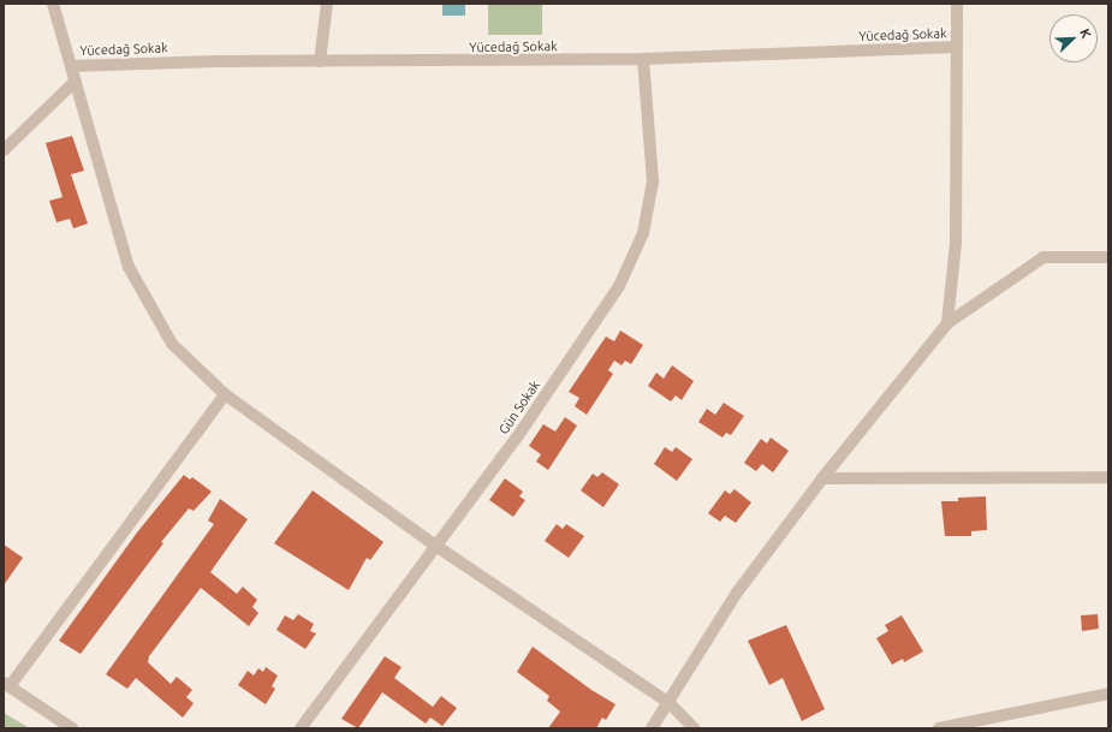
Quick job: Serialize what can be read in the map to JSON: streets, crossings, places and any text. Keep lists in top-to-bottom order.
{
  "streets": {
    "street": ["Yücedağ Sokak", "Gün Sokak"]
  },
  "crossings": [
    ["Yücedağ Sokak", "Gün Sokak"]
  ],
  "north": "top right"
}
